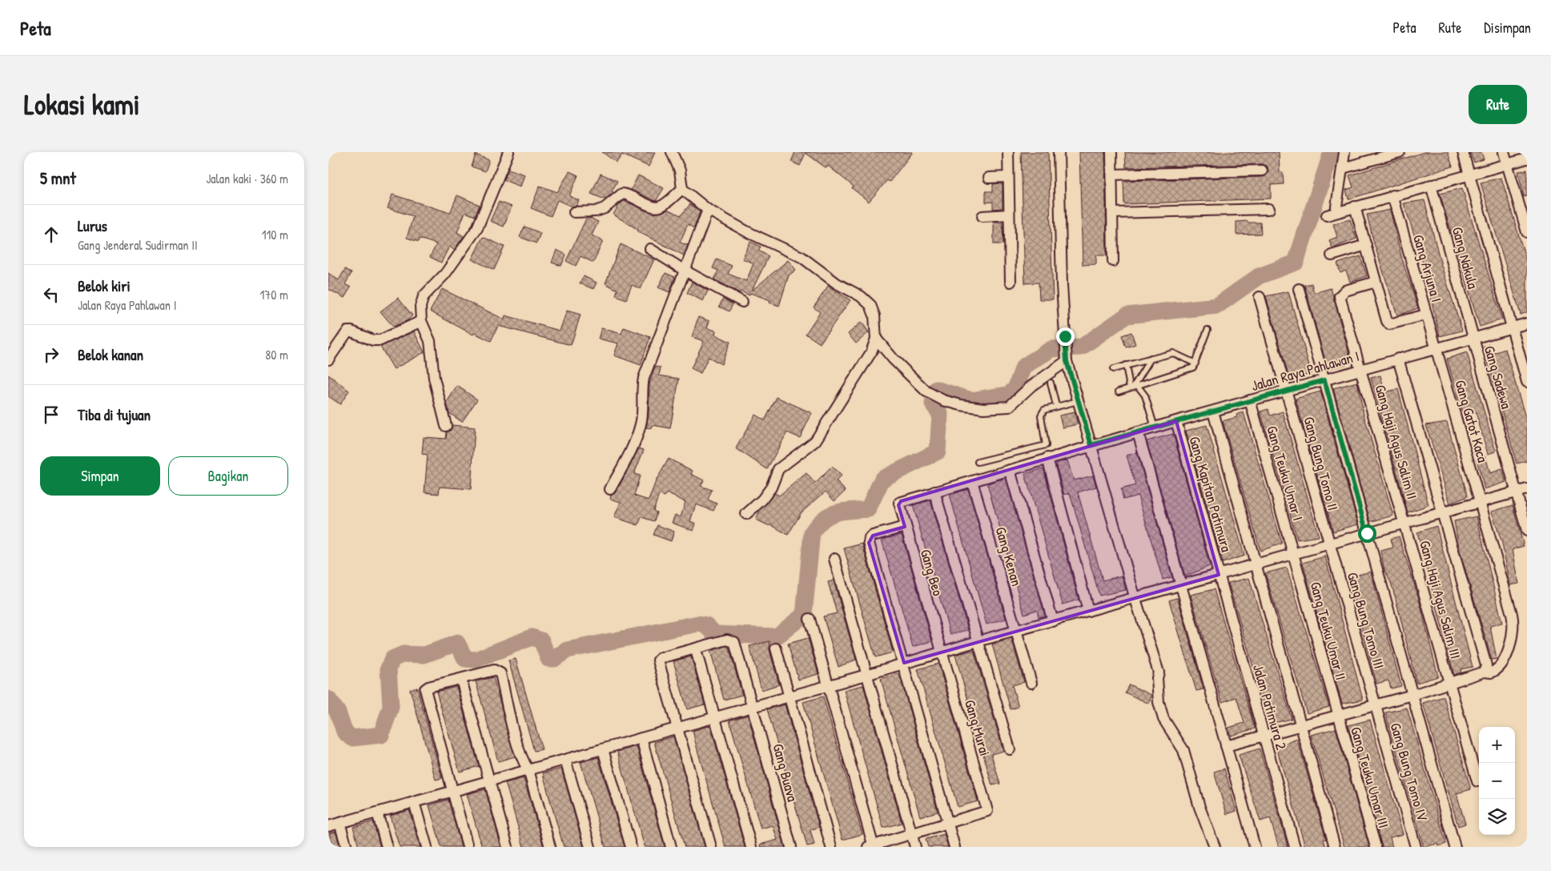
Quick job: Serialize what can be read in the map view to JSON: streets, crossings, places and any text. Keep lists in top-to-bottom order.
{
  "streets": {
    "street": [
      "Gang Nakula",
      "Gang Arjuna I",
      "Jalan Raya Pahlawan I",
      "Gang Sadewa",
      "Gang Gatot Kaca",
      "Gang Haji Agus Salim II",
      "Gang Bung Tomo II",
      "Gang Teuku Umar I",
      "Gang Kapitan Patimura",
      "Gang Kenan",
      "Gang Beo",
      "Gang Haji Agus Salim III",
      "Gang Bung Tomo III",
      "Gang Teuku Umar II",
      "Jalan Patimura 2",
      "Gang Murai",
      "Gang Bung Tomo IV",
      "Gang Buava",
      "Gang Teuku Umar III"
    ]
  },
  "crossings": [
    ["Gang Nakula", "Jalan Raya Pahlawan I"],
    ["Gang Nakula", "Gang Sadewa"],
    ["Gang Arjuna I", "Jalan Raya Pahlawan I"],
    ["Gang Arjuna I", "Gang Gatot Kaca"],
    ["Jalan Raya Pahlawan I", "Gang Sadewa"],
    ["Jalan Raya Pahlawan I", "Gang Gatot Kaca"],
    ["Jalan Raya Pahlawan I", "Gang Haji Agus Salim II"],
    ["Jalan Raya Pahlawan I", "Gang Bung Tomo II"],
    ["Jalan Raya Pahlawan I", "Gang Teuku Umar I"],
    ["Jalan Raya Pahlawan I", "Gang Kapitan Patimura"],
    ["Jalan Raya Pahlawan I", "Gang Kenan"],
    ["Jalan Raya Pahlawan I", "Gang Beo"],
    ["Gang Haji Agus Salim II", "Gang Haji Agus Salim III"],
    ["Gang Bung Tomo II", "Gang Bung Tomo III"],
    ["Gang Teuku Umar I", "Gang Teuku Umar II"],
    ["Gang Kapitan Patimura", "Jalan Patimura 2"],
    ["Gang Beo", "Gang Murai"],
    ["Gang Bung Tomo III", "Gang Bung Tomo IV"],
    ["Gang Teuku Umar II", "Gang Teuku Umar III"]
  ],
  "page": {
    "header": "Peta",
    "nav": ["Peta", "Rute", "Disimpan"],
    "buttons": [
      "Rute",
      ["Simpan", "Bagikan"]
    ],
    "title": "Lokasi kami",
    "heading": ["5 mnt", "Jalan kaki · 360 m"],
    "list": [
      ["Lurus", "Gang Jenderal Sudirman II", "110 m"],
      ["Belok kiri", "Jalan Raya Pahlawan I", "170 m"],
      ["Belok kanan", "80 m"],
      "Tiba di tujuan"
    ],
    "map_buttons": ["+", "−"]
  }
}
